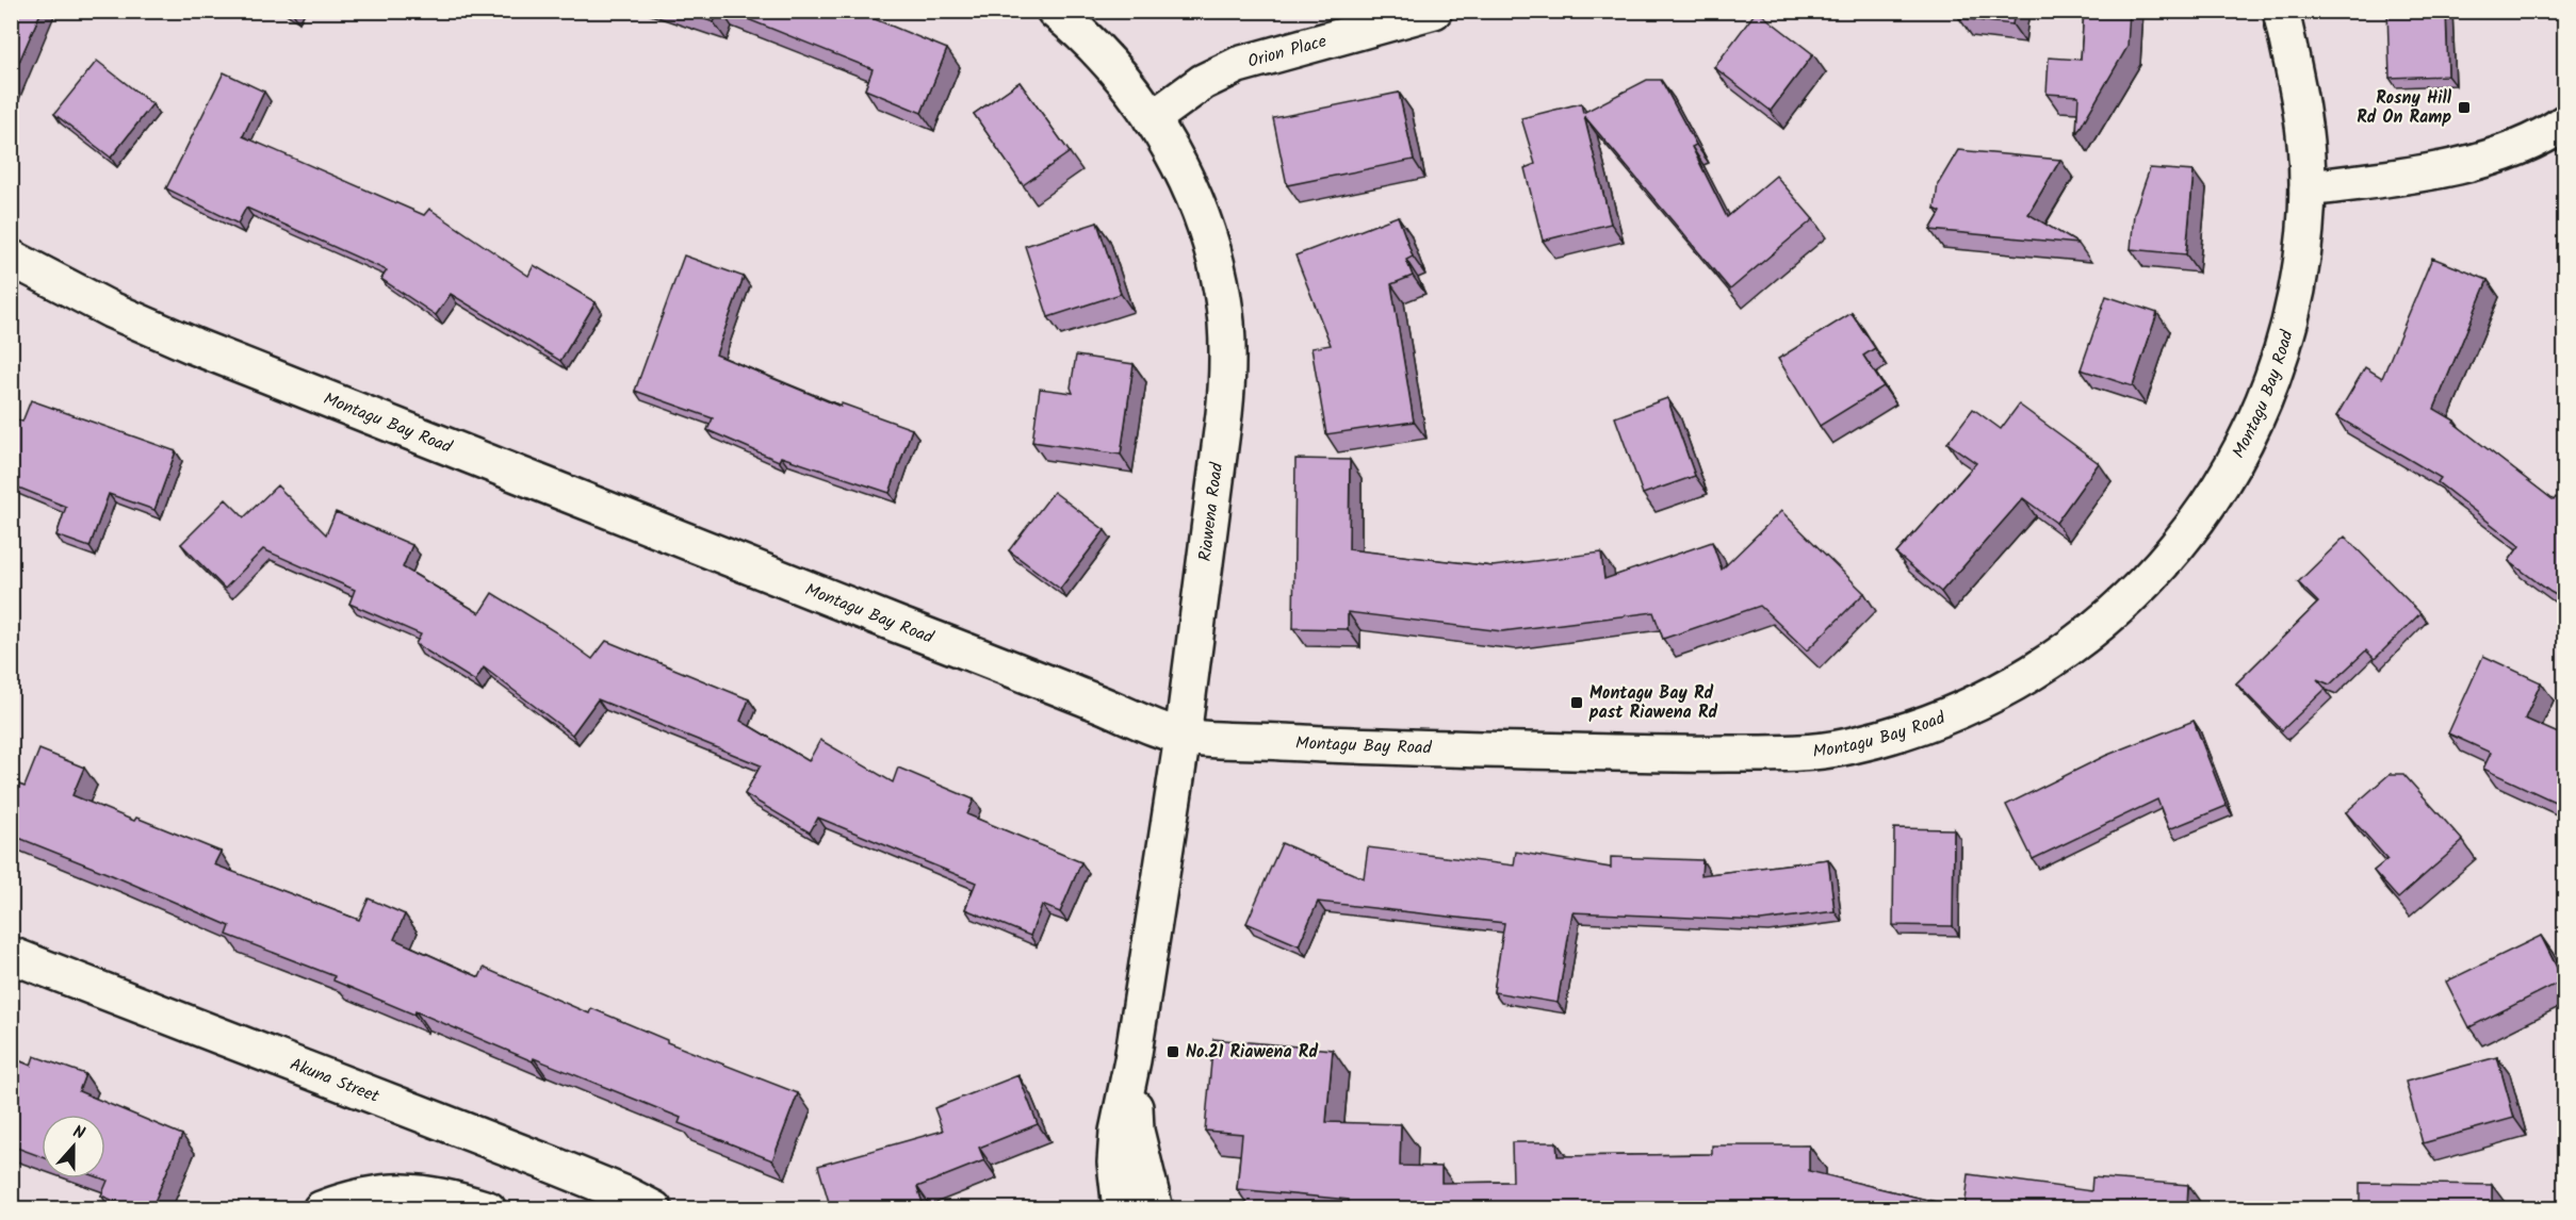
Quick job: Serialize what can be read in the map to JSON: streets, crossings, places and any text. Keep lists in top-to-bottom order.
{
  "streets": {
    "street": [
      "Orion Place",
      "Montagu Bay Road",
      "Riawena Road",
      "Akuna Street"
    ]
  },
  "crossings": [
    ["Orion Place", "Riawena Road"],
    ["Montagu Bay Road", "Riawena Road"]
  ],
  "places": {
    "transit": ["Rosny Hill Rd On Ramp", "Montagu Bay Rd past Riawena Rd", "No.21 Riawena Rd"]
  },
  "north": "top"
}
